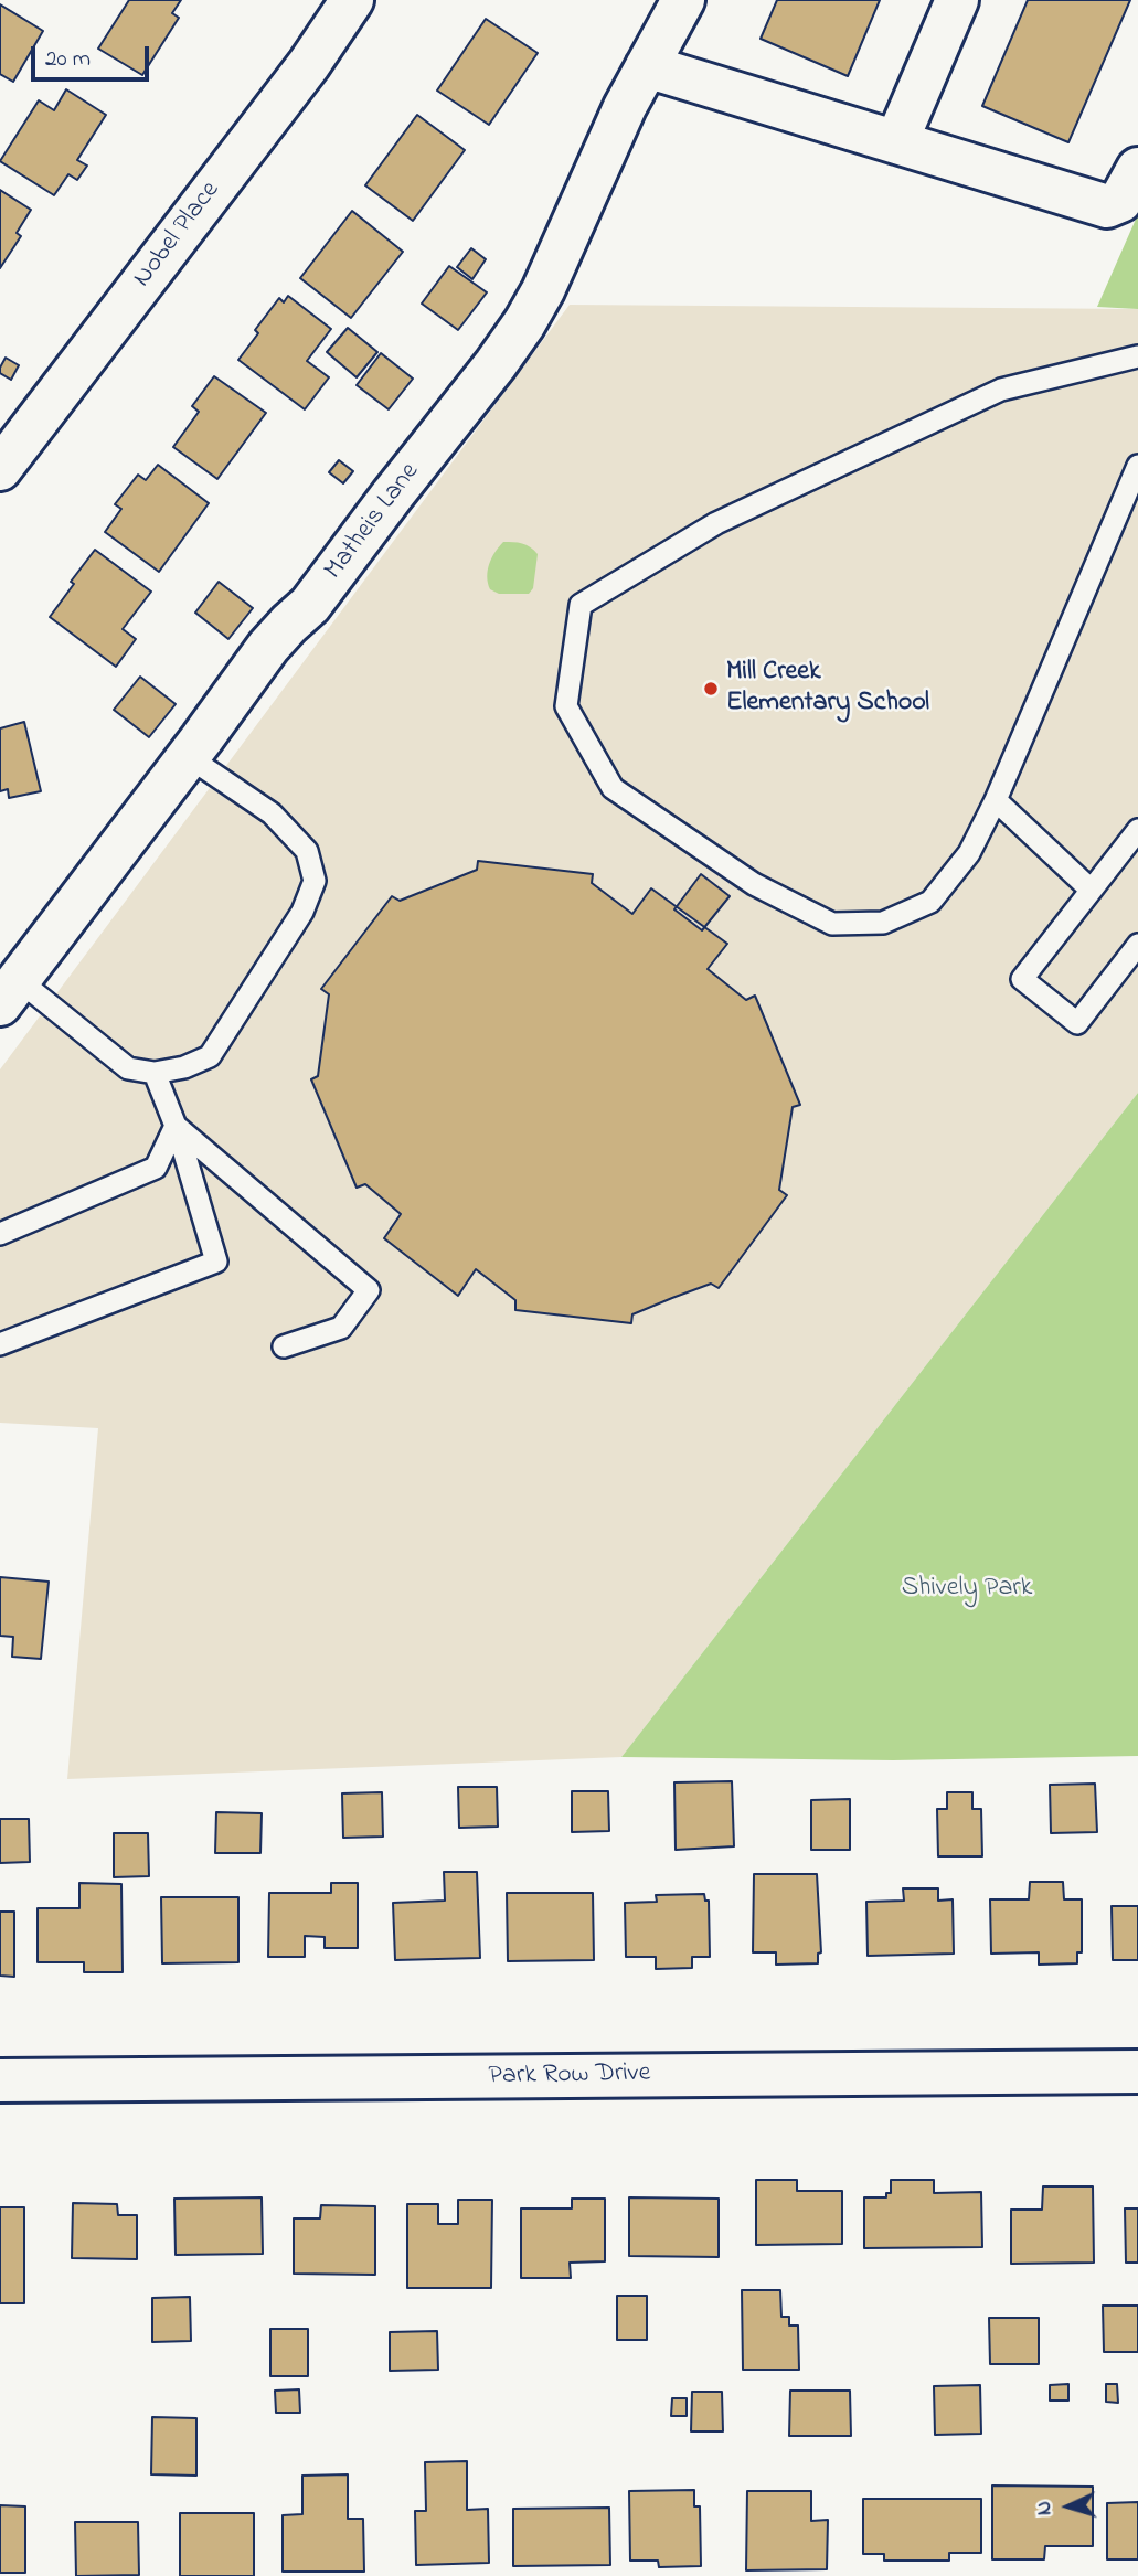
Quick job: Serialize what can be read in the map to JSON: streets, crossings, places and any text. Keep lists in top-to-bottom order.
{
  "streets": {
    "street": ["Nobel Place", "Matheis Lane", "Park Row Drive"]
  },
  "parks": ["Shively Park"],
  "places": ["Mill Creek Elementary School"],
  "scale_bar": "20 m",
  "north": "left"
}
